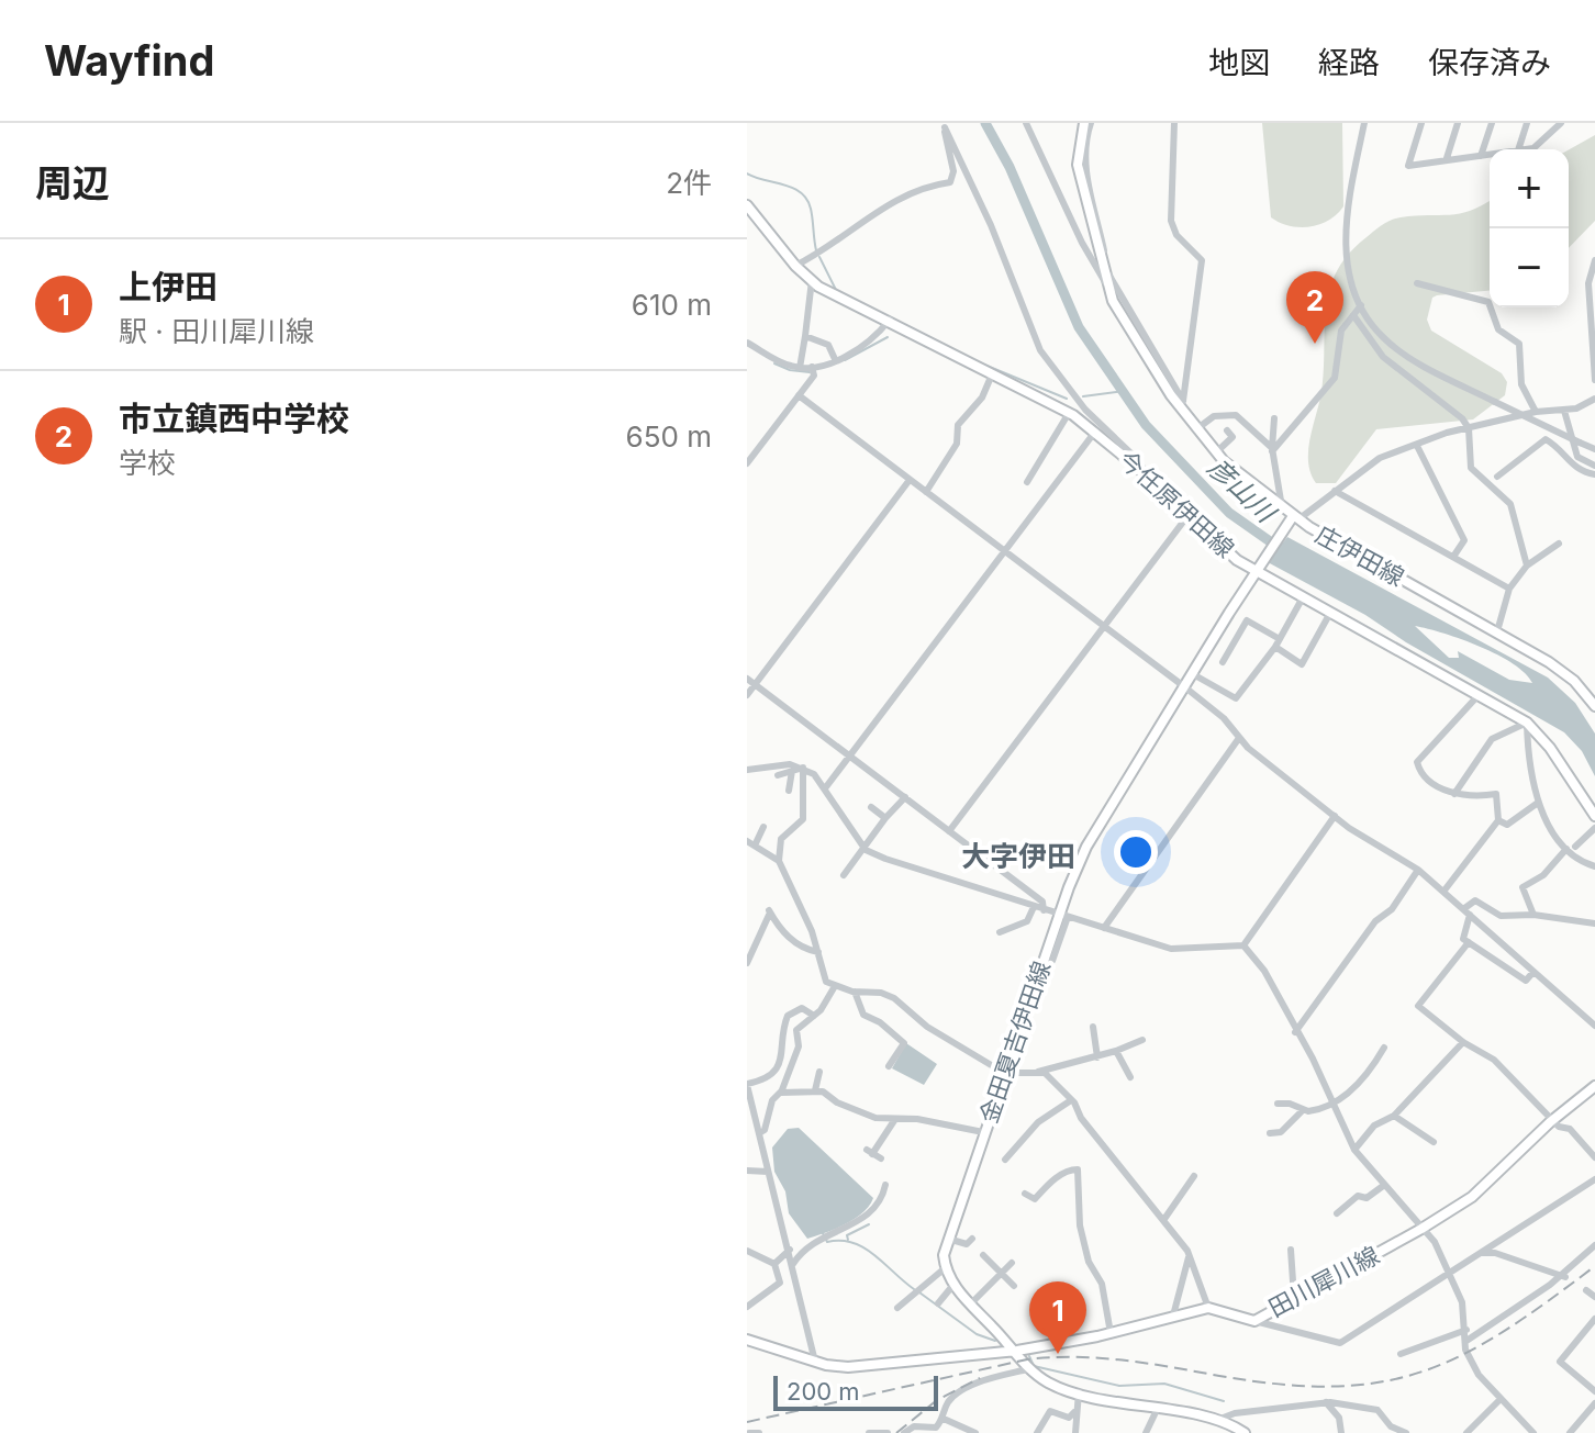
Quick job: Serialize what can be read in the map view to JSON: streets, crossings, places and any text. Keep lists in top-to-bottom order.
{
  "streets": {
    "main road": [
      "今任原伊田線",
      "庄伊田線",
      "金田夏吉伊田線",
      "田川犀川線"
    ]
  },
  "crossings": [
    ["今任原伊田線", "金田夏吉伊田線"],
    ["庄伊田線", "金田夏吉伊田線"]
  ],
  "districts": ["大字伊田"],
  "water": ["彦山川"],
  "scale_bar": "200 m",
  "page": {
    "header": "Wayfind",
    "nav": ["地図", "経路", "保存済み"],
    "heading": ["周辺", "2件"],
    "map_buttons": ["+", "−"],
    "list": [
      {
        "mark": "1",
        "name": "上伊田",
        "note": "駅 · 田川犀川線",
        "value": "610 m"
      },
      {
        "mark": "2",
        "name": "市立鎮西中学校",
        "note": "学校",
        "value": "650 m"
      }
    ],
    "pins": ["2", "1"],
    "scale": "200 m"
  }
}
